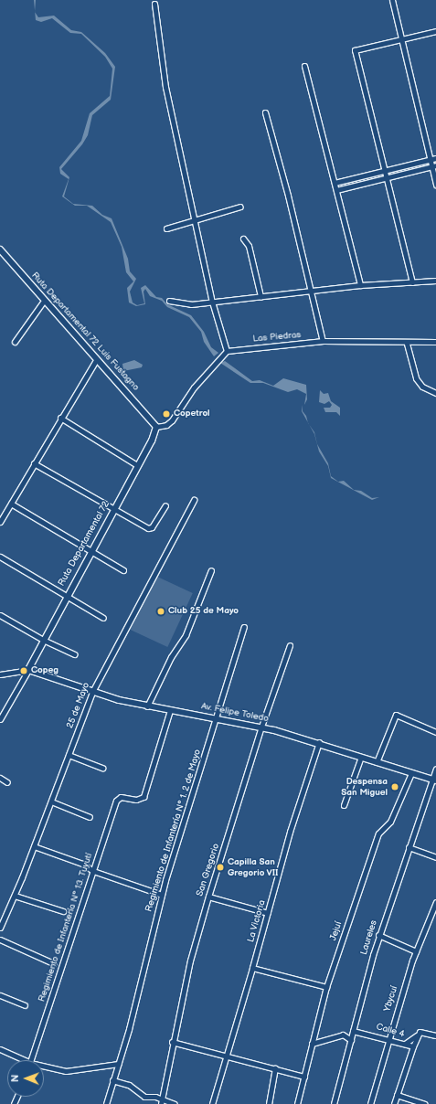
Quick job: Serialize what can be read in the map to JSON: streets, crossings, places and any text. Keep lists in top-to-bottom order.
{
  "streets": {
    "main road": ["Ruta Departamental 72 Luis Fustagno", "Ruta Departamental 72", "Av. Felipe Toledo"],
    "street": [
      "Las Piedras",
      "25 de Mayo",
      "Regimiento de Infantería N° 1. 2 de Mayo",
      "San Gregorio",
      "La Victoria",
      "Regimiento de Infantería N° 13. Tuyutí",
      "Jejuí",
      "Laureles",
      "Ybycuí",
      "Calle 4"
    ]
  },
  "crossings": [
    ["Ruta Departamental 72 Luis Fustagno", "Ruta Departamental 72"],
    ["Ruta Departamental 72", "Av. Felipe Toledo"],
    ["25 de Mayo", "Av. Felipe Toledo"],
    ["Av. Felipe Toledo", "Regimiento de Infantería N° 1. 2 de Mayo"],
    ["Av. Felipe Toledo", "San Gregorio"],
    ["Av. Felipe Toledo", "La Victoria"],
    ["Av. Felipe Toledo", "Regimiento de Infantería N° 13. Tuyutí"],
    ["Av. Felipe Toledo", "Jejuí"],
    ["Av. Felipe Toledo", "Laureles"],
    ["Laureles", "Calle 4"],
    ["Ybycuí", "Calle 4"]
  ],
  "places": [
    "Copetrol",
    "Club 25 de Mayo",
    "Copeg",
    "Despensa San Miguel",
    "Capilla San Gregorio VII"
  ],
  "north": "left"
}
